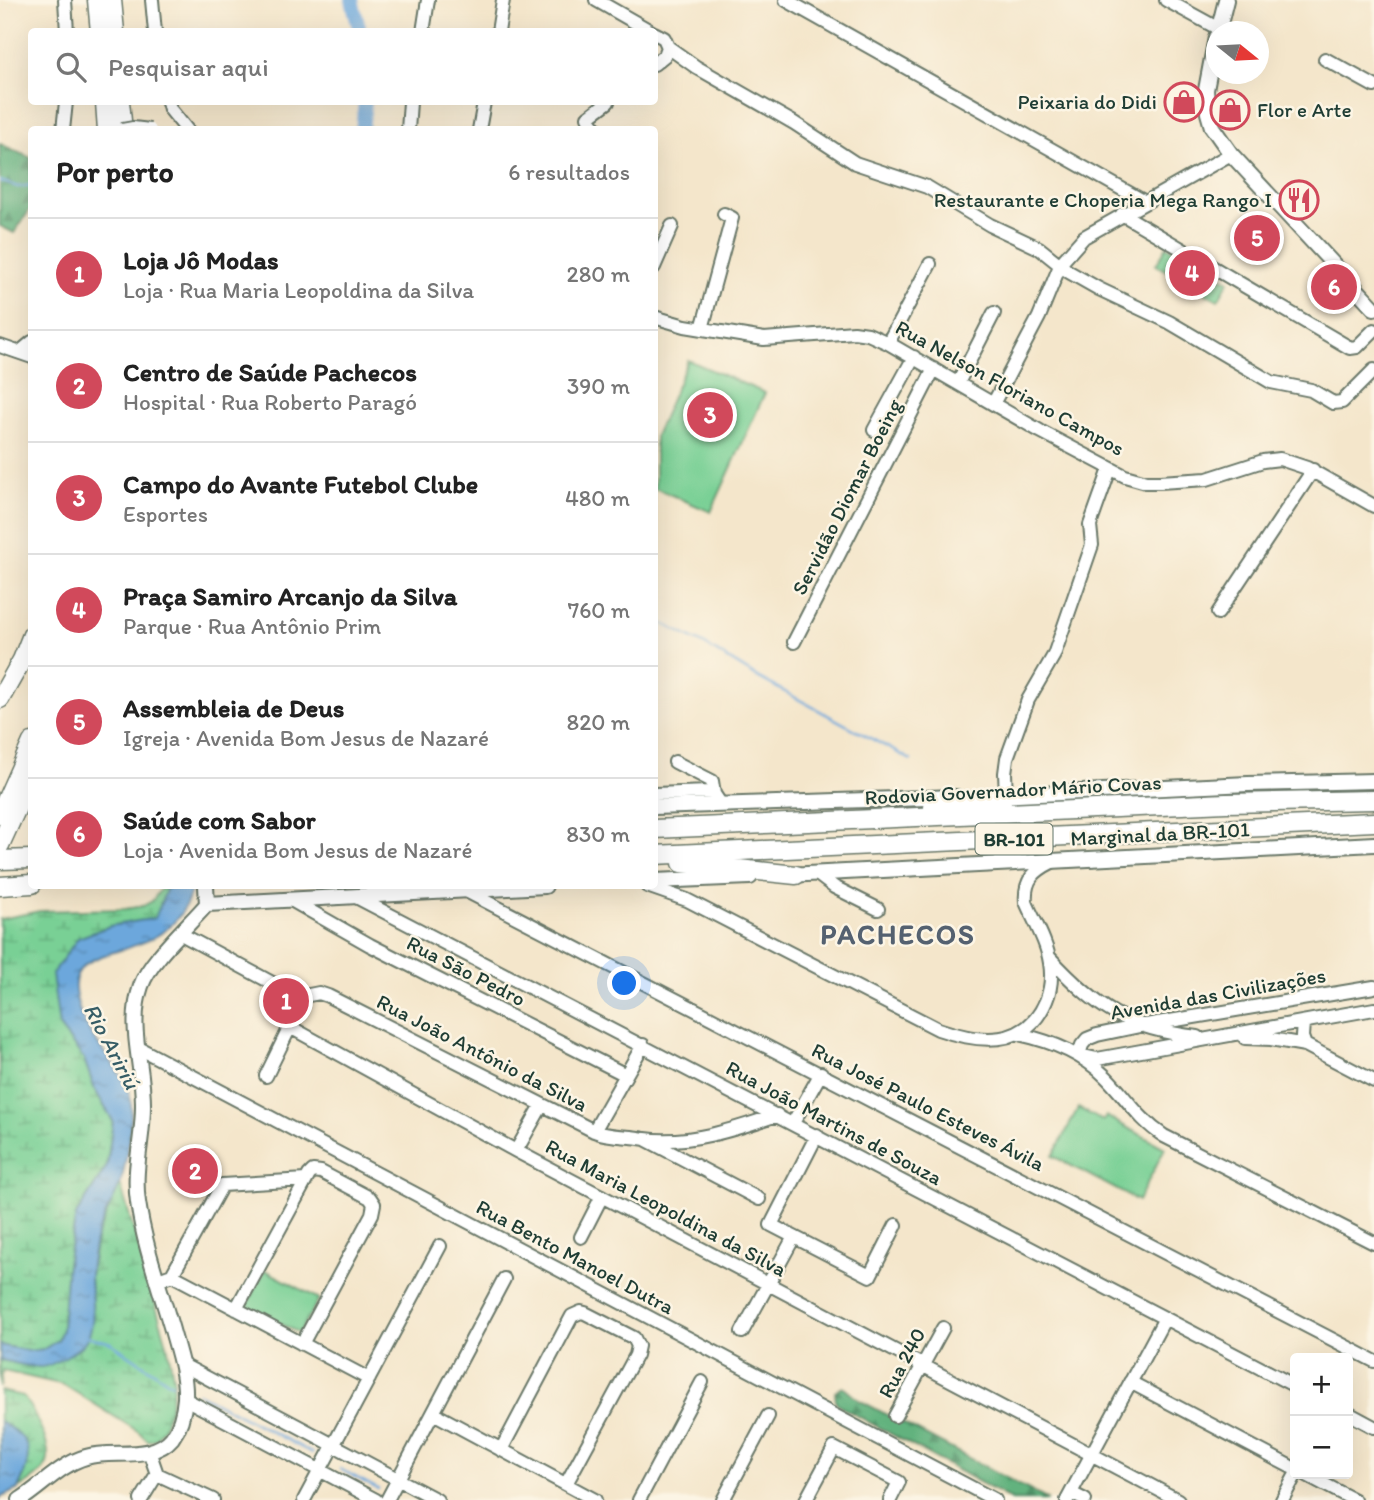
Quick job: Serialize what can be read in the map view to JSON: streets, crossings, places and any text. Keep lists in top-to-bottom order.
{
  "streets": {
    "highway": ["Rodovia Governador Mário Covas", "BR-101"],
    "main road": ["Marginal da BR-101"],
    "street": [
      "Rua Nelson Floriano Campos",
      "Servidão Diomar Boeing",
      "Rua São Pedro",
      "Avenida das Civilizações",
      "Rua João Antônio da Silva",
      "Rua José Paulo Esteves Ávila",
      "Rua João Martins de Souza",
      "Rua Maria Leopoldina da Silva",
      "Rua Bento Manoel Dutra",
      "Rua 240"
    ]
  },
  "crossings": [
    ["Rua Nelson Floriano Campos", "Servidão Diomar Boeing"],
    ["Rua João Antônio da Silva", "Rua João Martins de Souza"],
    ["Rua Maria Leopoldina da Silva", "Rua 240"]
  ],
  "districts": ["PACHECOS"],
  "water": ["Rio Aririú"],
  "places": {
    "shop": ["Peixaria do Didi", "Flor e Arte"],
    "restaurant": ["Restaurante e Choperia Mega Rango I"]
  },
  "north": "right",
  "page": {
    "search": "Pesquisar aqui",
    "heading": ["Por perto", "6 resultados"],
    "pins": [
      "5",
      "4",
      "6",
      "3",
      "1",
      "2"
    ],
    "list": [
      {
        "mark": "1",
        "name": "Loja Jô Modas",
        "note": "Loja · Rua Maria Leopoldina da Silva",
        "value": "280 m"
      },
      {
        "mark": "2",
        "name": "Centro de Saúde Pachecos",
        "note": "Hospital · Rua Roberto Paragó",
        "value": "390 m"
      },
      {
        "mark": "3",
        "name": "Campo do Avante Futebol Clube",
        "note": "Esportes",
        "value": "480 m"
      },
      {
        "mark": "4",
        "name": "Praça Samiro Arcanjo da Silva",
        "note": "Parque · Rua Antônio Prim",
        "value": "760 m"
      },
      {
        "mark": "5",
        "name": "Assembleia de Deus",
        "note": "Igreja · Avenida Bom Jesus de Nazaré",
        "value": "820 m"
      },
      {
        "mark": "6",
        "name": "Saúde com Sabor",
        "note": "Loja · Avenida Bom Jesus de Nazaré",
        "value": "830 m"
      }
    ],
    "map_buttons": ["+", "−"]
  }
}
